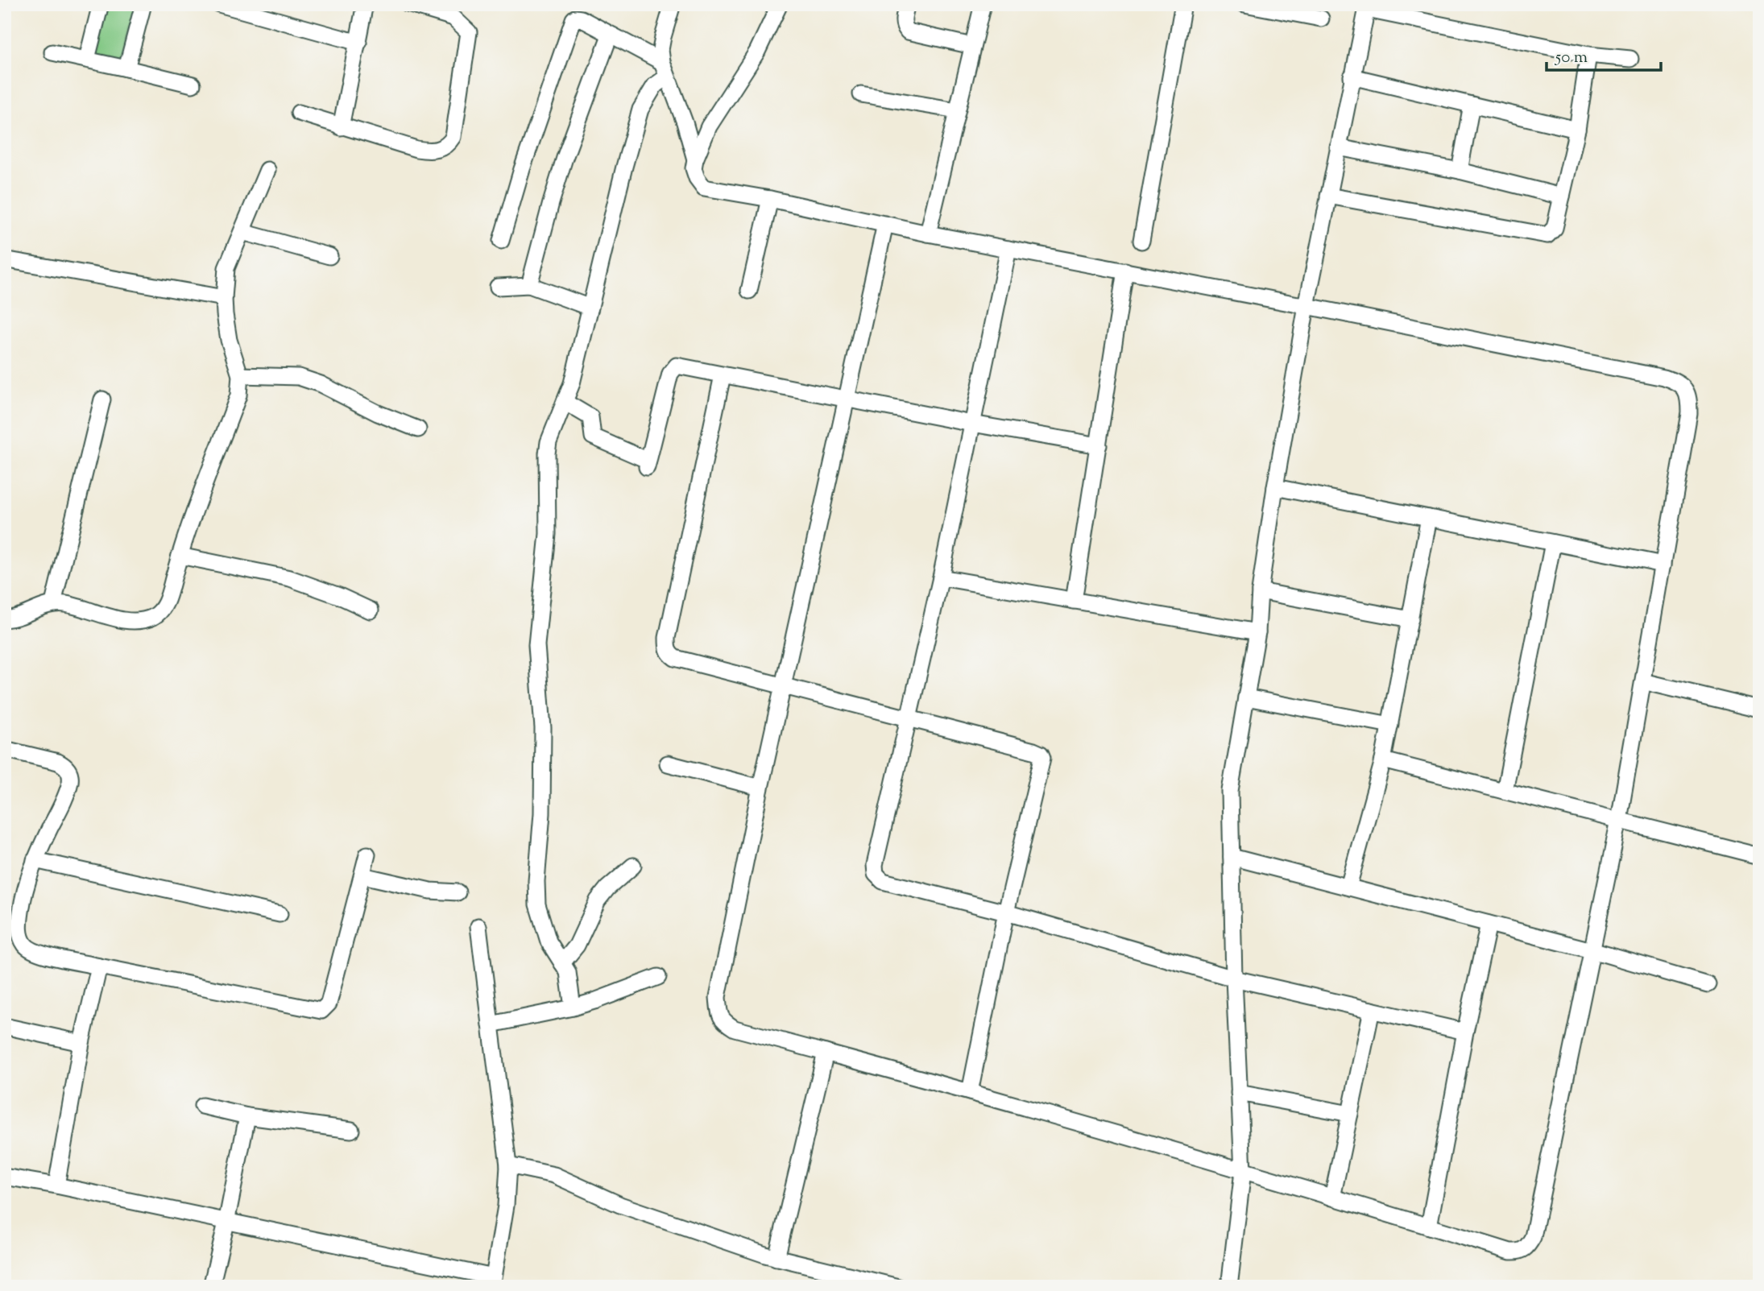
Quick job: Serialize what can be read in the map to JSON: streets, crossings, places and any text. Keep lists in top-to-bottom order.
{
  "scale_bar": "50 m"
}
